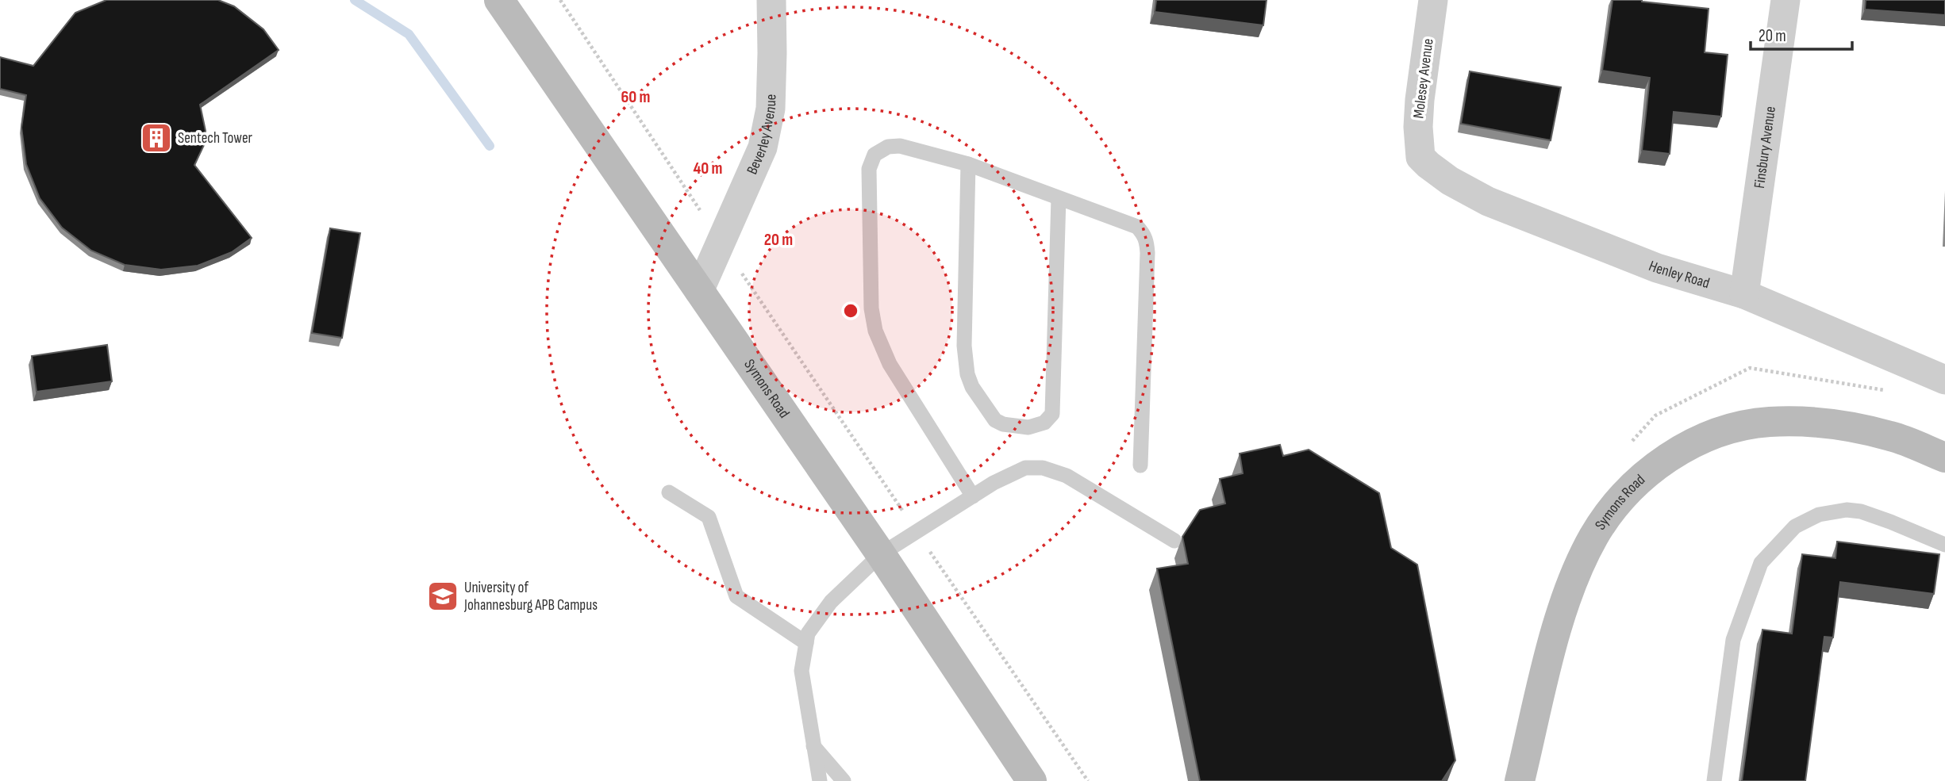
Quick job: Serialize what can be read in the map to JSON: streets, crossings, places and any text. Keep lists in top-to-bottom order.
{
  "streets": {
    "main road": ["Symons Road"],
    "street": [
      "Molesey Avenue",
      "Beverley Avenue",
      "Finsbury Avenue",
      "Henley Road"
    ]
  },
  "crossings": [
    ["Molesey Avenue", "Henley Road"],
    ["Beverley Avenue", "Symons Road"],
    ["Finsbury Avenue", "Henley Road"]
  ],
  "places": {
    "building": ["Sentech Tower"],
    "school or university": ["University of Johannesburg APB Campus"]
  },
  "scale_bar": "20 m",
  "rings": ["60 m", "40 m", "20 m"]
}
